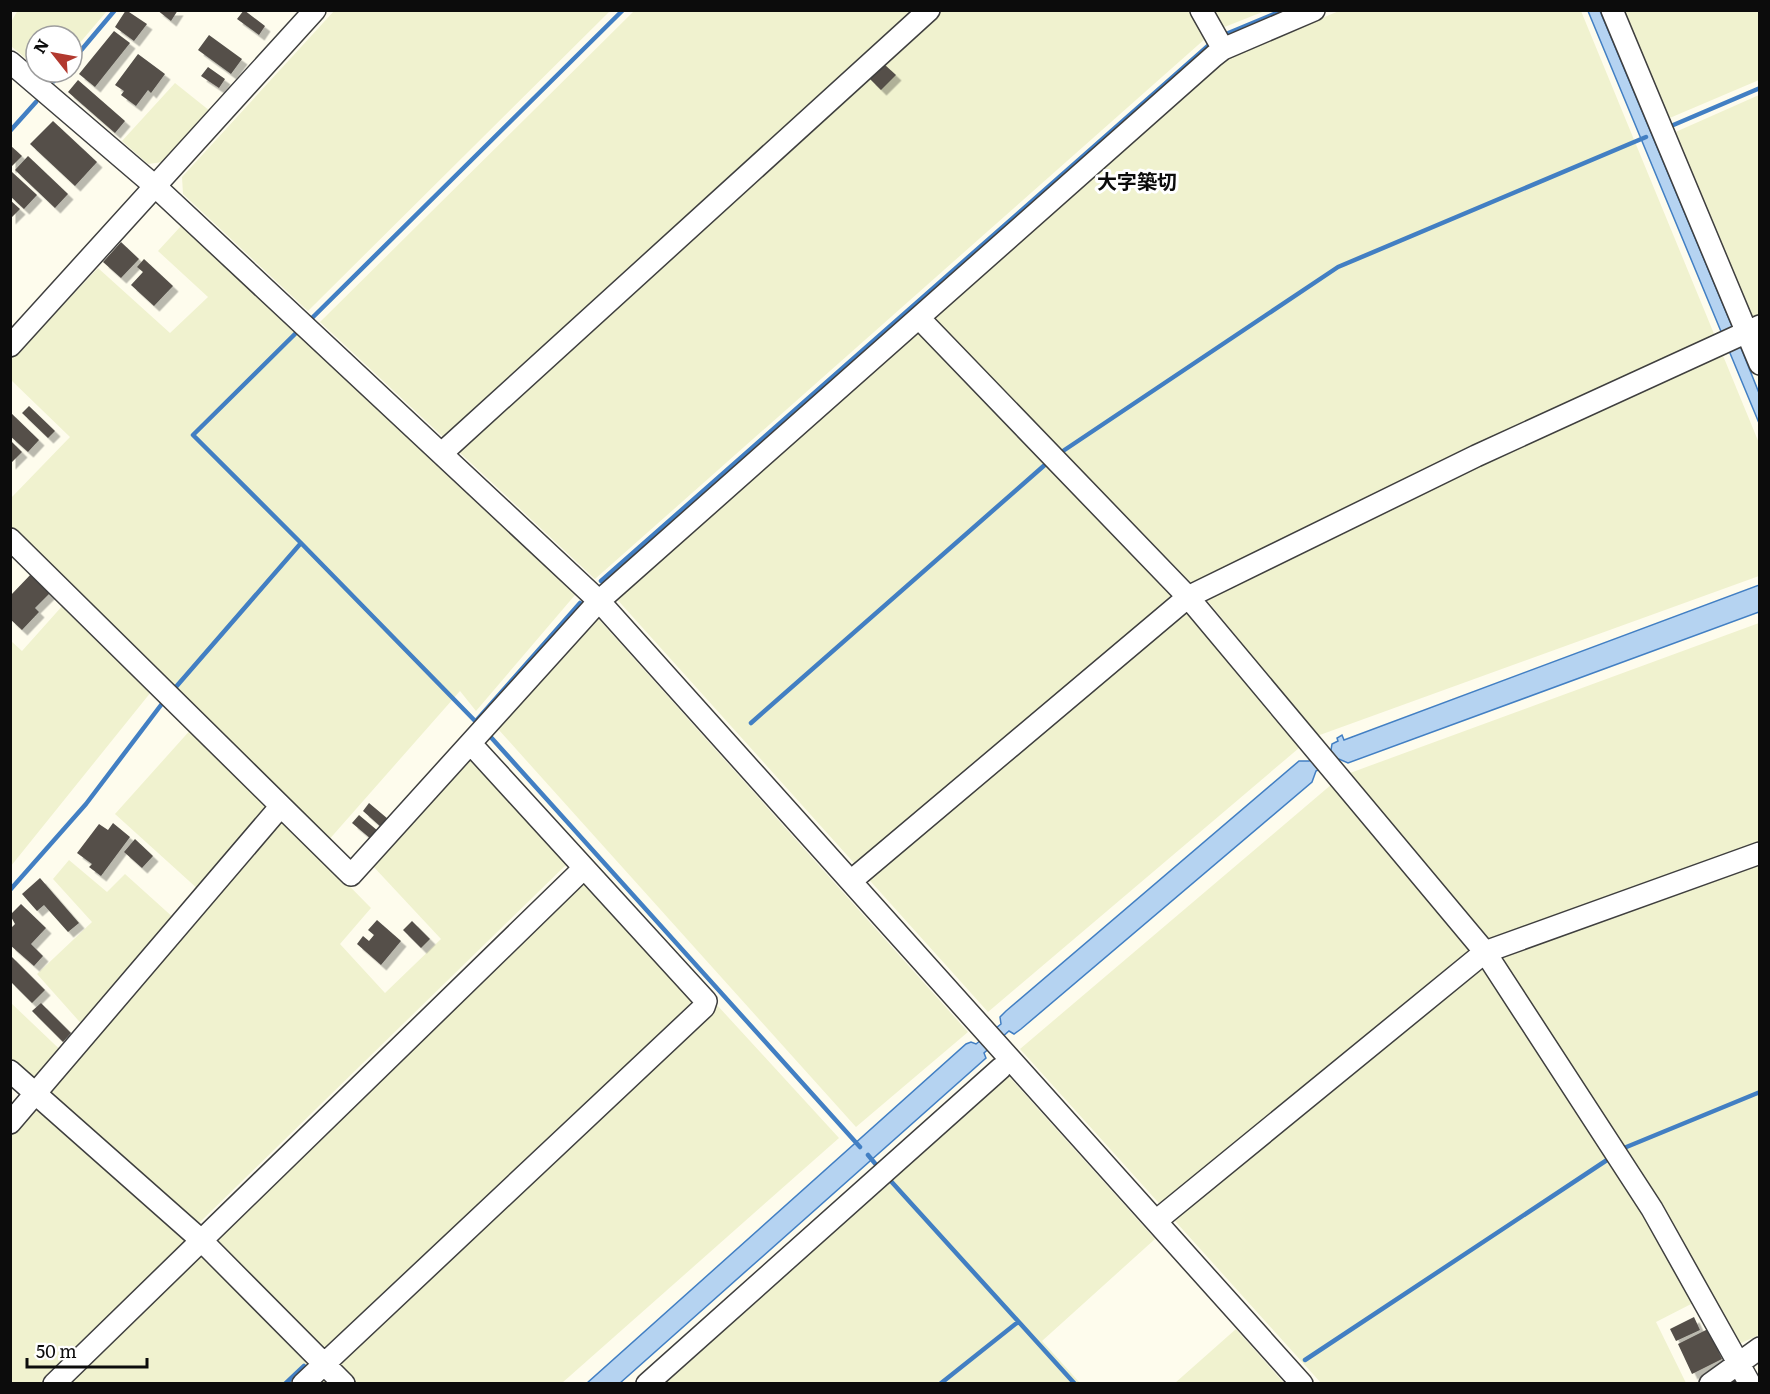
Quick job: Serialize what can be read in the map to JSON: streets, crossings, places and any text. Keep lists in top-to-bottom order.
{
  "districts": ["大字築切"],
  "scale_bar": "50 m",
  "north": "top left"
}
